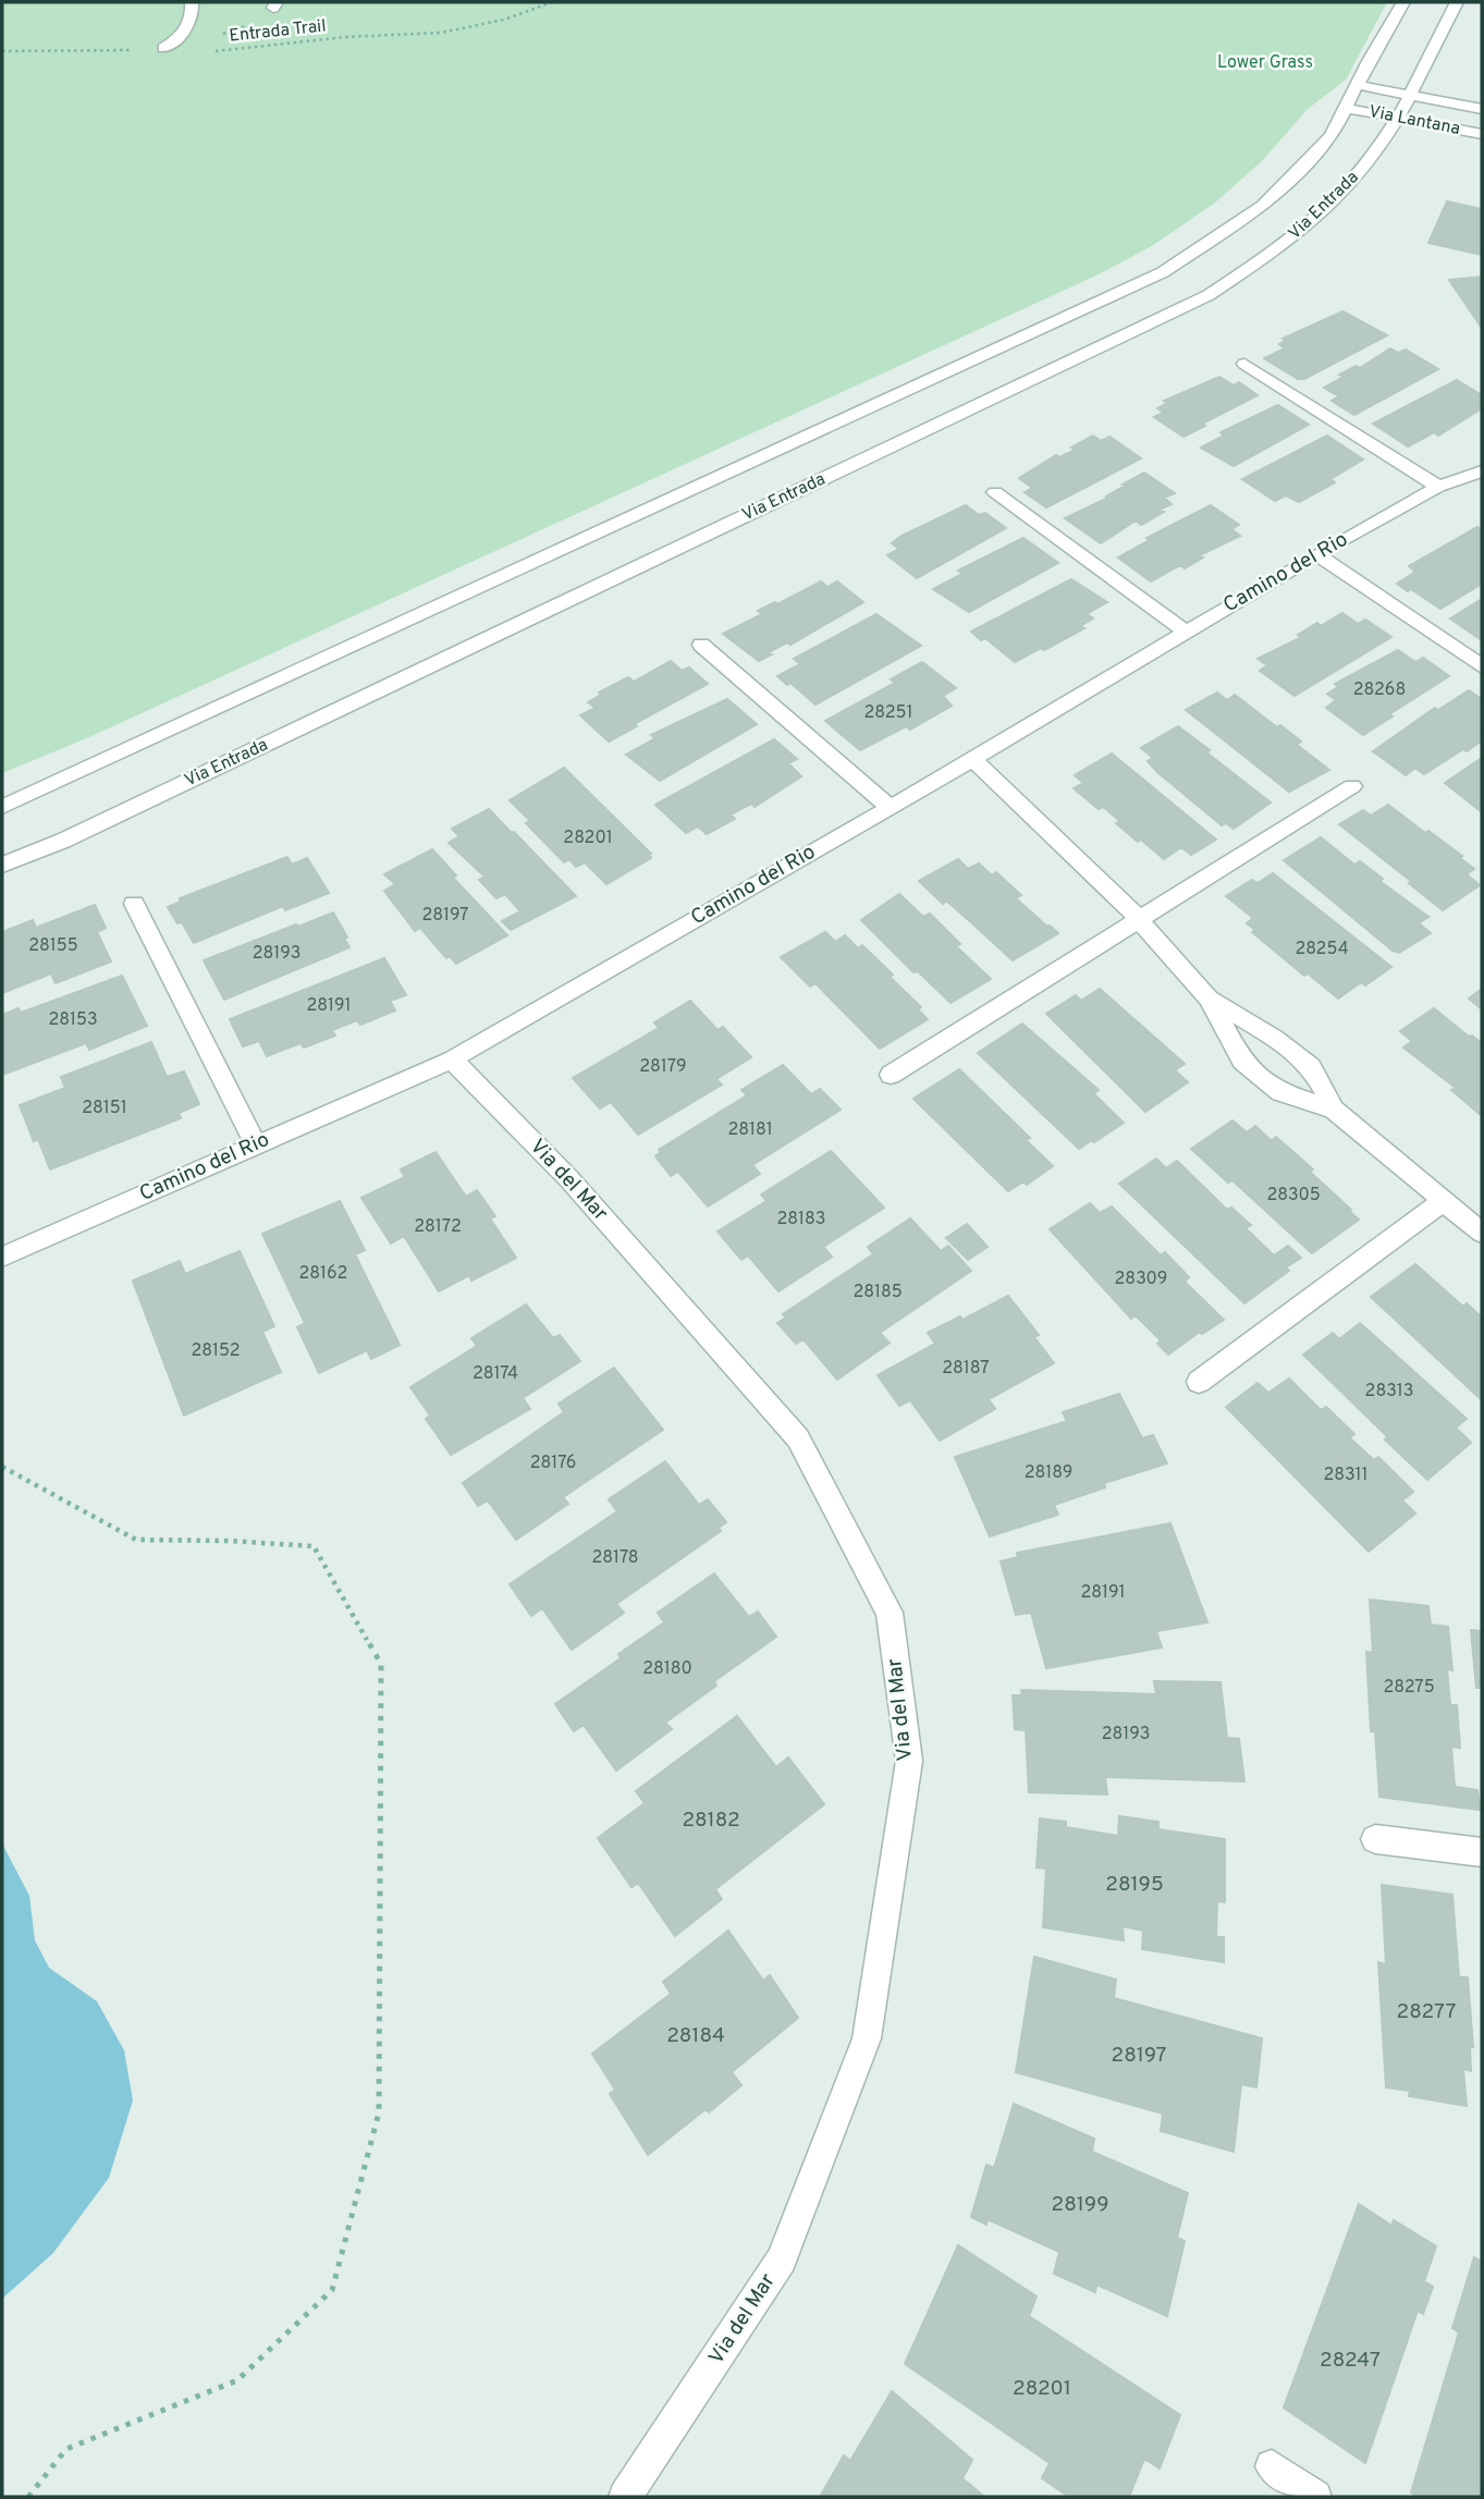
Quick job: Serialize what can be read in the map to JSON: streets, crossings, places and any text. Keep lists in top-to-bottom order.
{
  "streets": {
    "street": [
      "Via Lantana",
      "Via Entrada",
      "Camino del Rio",
      "Via del Mar"
    ],
    "path": ["Entrada Trail"]
  },
  "crossings": [
    ["Via Lantana", "Via Entrada"],
    ["Camino del Rio", "Via del Mar"]
  ],
  "parks": ["Lower Grass"],
  "house_numbers": [
    "28268",
    "28251",
    "28201",
    "28197",
    "28155",
    "28254",
    "28193",
    "28191",
    "28153",
    "28179",
    "28151",
    "28181",
    "28305",
    "28183",
    "28172",
    "28162",
    "28309",
    "28185",
    "28152",
    "28187",
    "28174",
    "28313",
    "28176",
    "28189",
    "28311",
    "28178",
    "28191",
    "28180",
    "28275",
    "28193",
    "28182",
    "28195",
    "28277",
    "28184",
    "28197",
    "28199",
    "28247",
    "28201"
  ]
}
